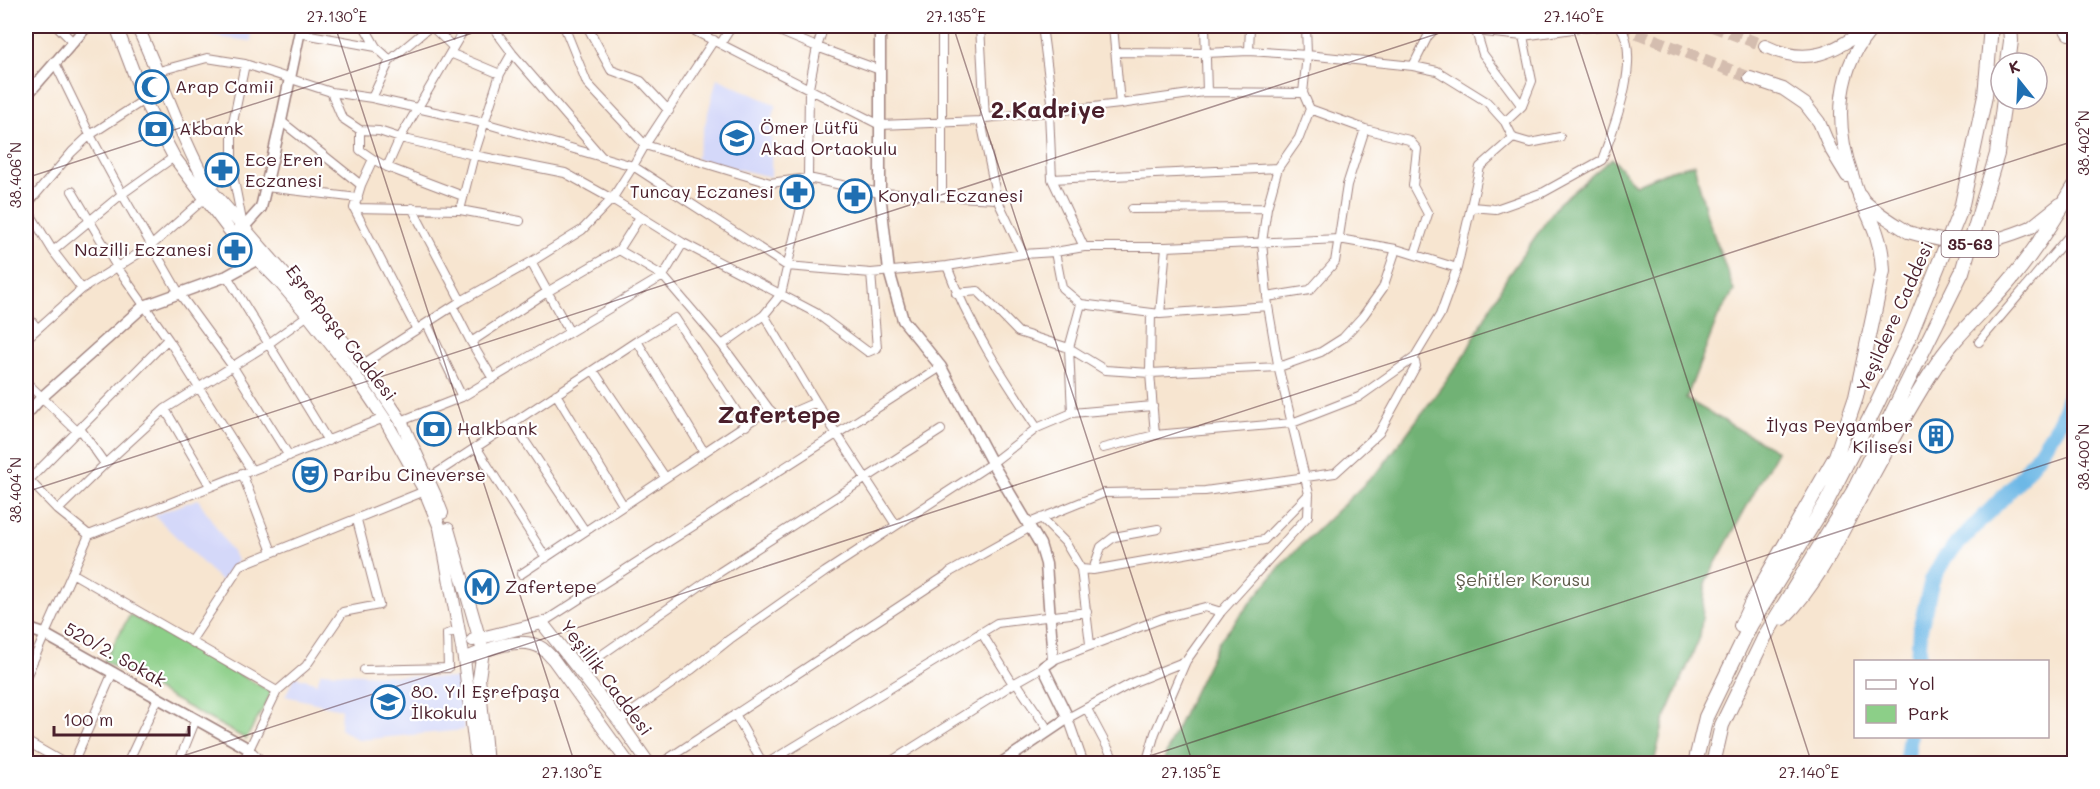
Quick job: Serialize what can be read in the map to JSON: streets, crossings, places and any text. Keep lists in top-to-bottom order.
{
  "streets": {
    "highway": ["Yeşildere Caddesi"],
    "main road": ["35-63", "Eşrefpaşa Caddesi", "Yeşillik Caddesi"],
    "street": ["520/2. Sokak"]
  },
  "crossings": [
    ["Eşrefpaşa Caddesi", "Yeşillik Caddesi"]
  ],
  "districts": ["2.Kadriye", "Zafertepe"],
  "parks": ["Şehitler Korusu"],
  "places": {
    "mosque": ["Arap Camii"],
    "bank": ["Akbank", "Halkbank"],
    "school or university": ["Ömer Lütfü Akad Ortaokulu", "80. Yıl Eşrefpaşa İlkokulu"],
    "pharmacy": [
      "Ece Eren Eczanesi",
      "Tuncay Eczanesi",
      "Konyalı Eczanesi",
      "Nazilli Eczanesi"
    ],
    "building": ["İlyas Peygamber Kilisesi"],
    "theatre": ["Paribu Cineverse"],
    "metro station": ["Zafertepe"]
  },
  "legend": ["Yol", "Park"],
  "scale_bar": "100 m",
  "north": "top",
  "coordinates": [
    "27.130°E",
    "27.135°E",
    "27.140°E",
    "38.402°N",
    "38.406°N",
    "38.400°N",
    "38.404°N"
  ]
}
